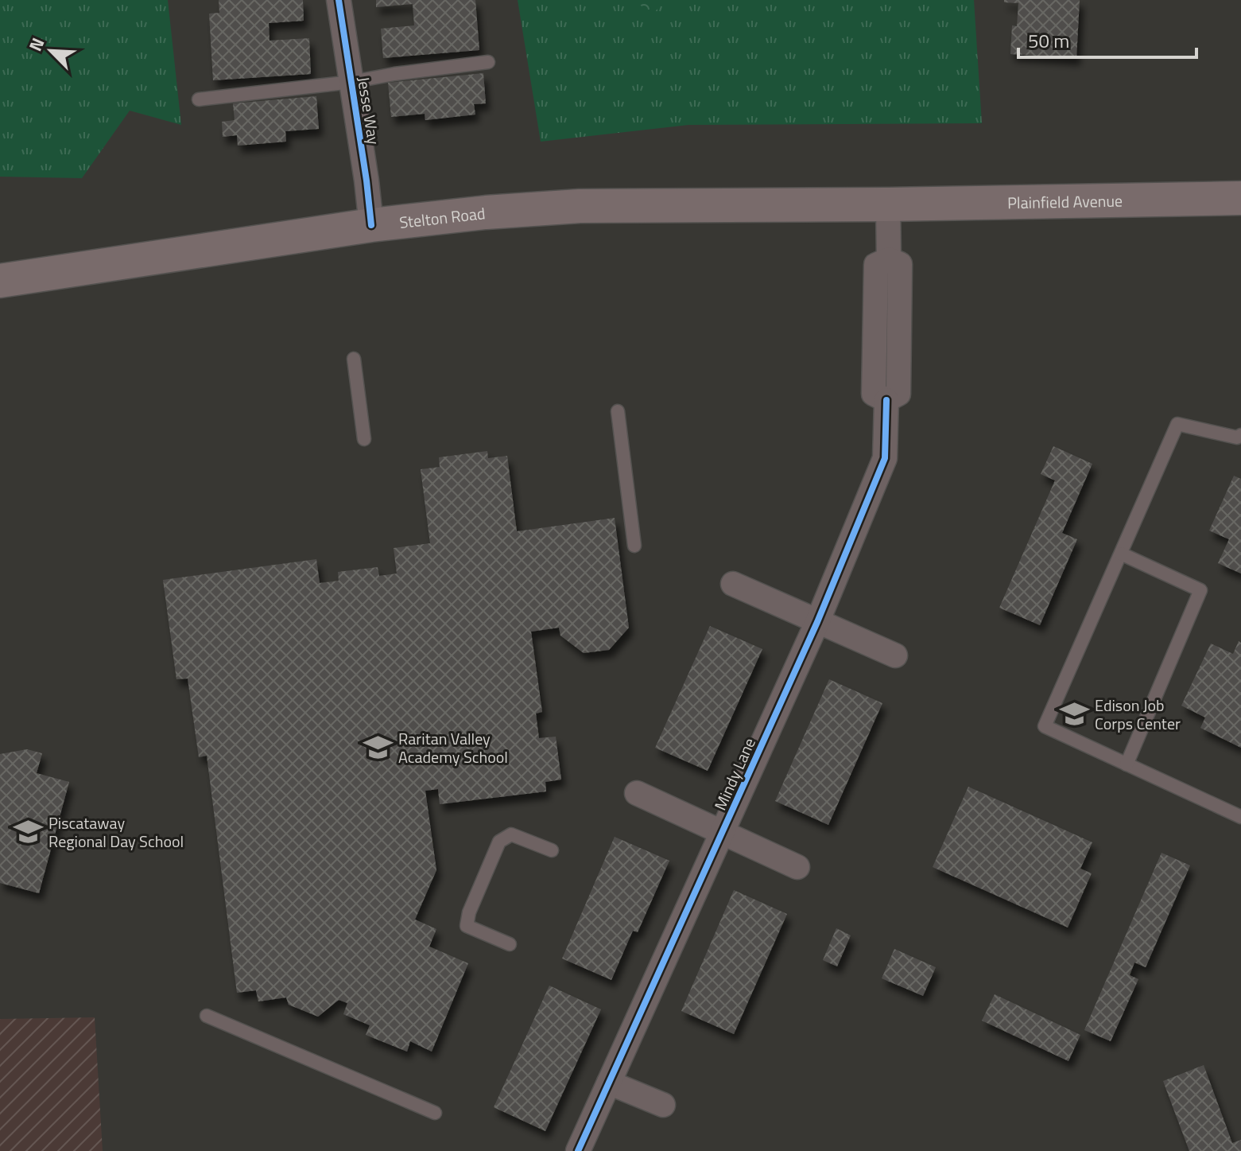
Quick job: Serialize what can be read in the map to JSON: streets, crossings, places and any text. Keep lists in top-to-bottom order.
{
  "streets": {
    "main road": ["Plainfield Avenue", "Stelton Road"],
    "street": ["Jesse Way", "Mindy Lane"]
  },
  "crossings": [
    ["Jesse Way", "Stelton Road"],
    ["Plainfield Avenue", "Stelton Road"],
    ["Plainfield Avenue", "Mindy Lane"],
    ["Stelton Road", "Mindy Lane"]
  ],
  "places": {
    "school or university": ["Edison Job Corps Center", "Raritan Valley Academy School", "Piscataway Regional Day School"]
  },
  "scale_bar": "50 m",
  "north": "top left"
}
